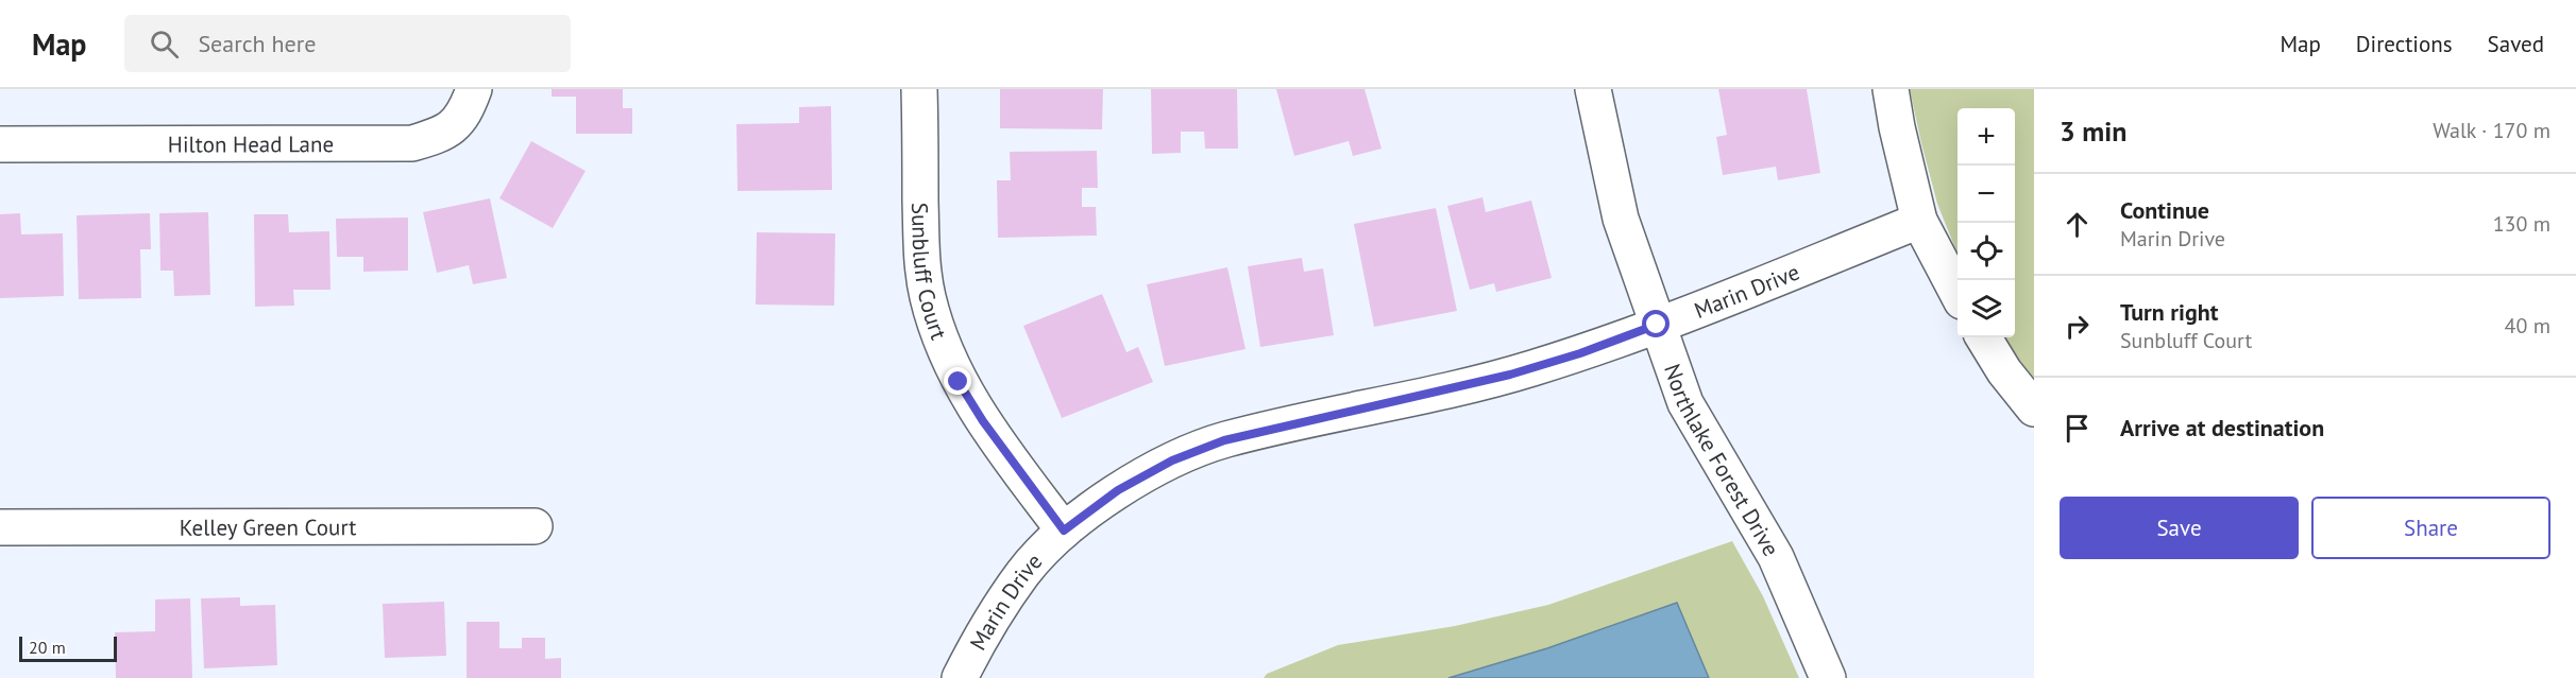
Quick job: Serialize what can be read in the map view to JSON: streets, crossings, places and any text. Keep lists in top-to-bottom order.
{
  "streets": {
    "street": [
      "Hilton Head Lane",
      "Sunbluff Court",
      "Marin Drive",
      "Northlake Forest Drive",
      "Kelley Green Court"
    ]
  },
  "crossings": [
    ["Sunbluff Court", "Marin Drive"],
    ["Marin Drive", "Northlake Forest Drive"]
  ],
  "scale_bar": "20 m",
  "page": {
    "header": "Map",
    "search": "Search here",
    "nav": ["Map", "Directions", "Saved"],
    "heading": ["3 min", "Walk · 170 m"],
    "map_buttons": ["+", "−"],
    "list": [
      ["Continue", "Marin Drive", "130 m"],
      ["Turn right", "Sunbluff Court", "40 m"],
      "Arrive at destination"
    ],
    "buttons": ["Save", "Share"],
    "scale": "20 m"
  }
}
